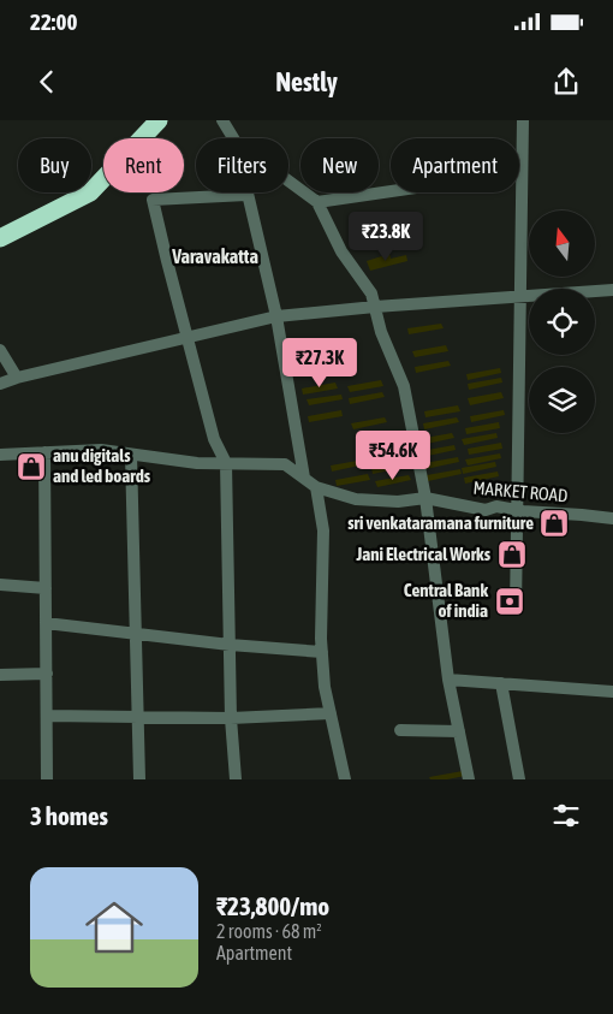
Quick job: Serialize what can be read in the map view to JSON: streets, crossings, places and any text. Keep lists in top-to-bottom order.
{
  "streets": {
    "street": ["MARKET ROAD"]
  },
  "districts": ["Varavakatta"],
  "places": {
    "shop": ["anu digitals and led boards", "sri venkataramana furniture", "Jani Electrical Works"],
    "bank": ["Central Bank of india"]
  },
  "north": "top",
  "page": {
    "status": "22:00",
    "header": "Nestly",
    "chip": [
      "Buy",
      "Rent",
      "Filters",
      "New",
      "Apartment"
    ],
    "price": ["₹23.8K", "₹27.3K", "₹54.6K"],
    "heading": "3 homes",
    "list": [
      {
        "name": "₹23,800/mo",
        "note": "2 rooms · 68 m² · Apartment"
      }
    ]
  }
}
